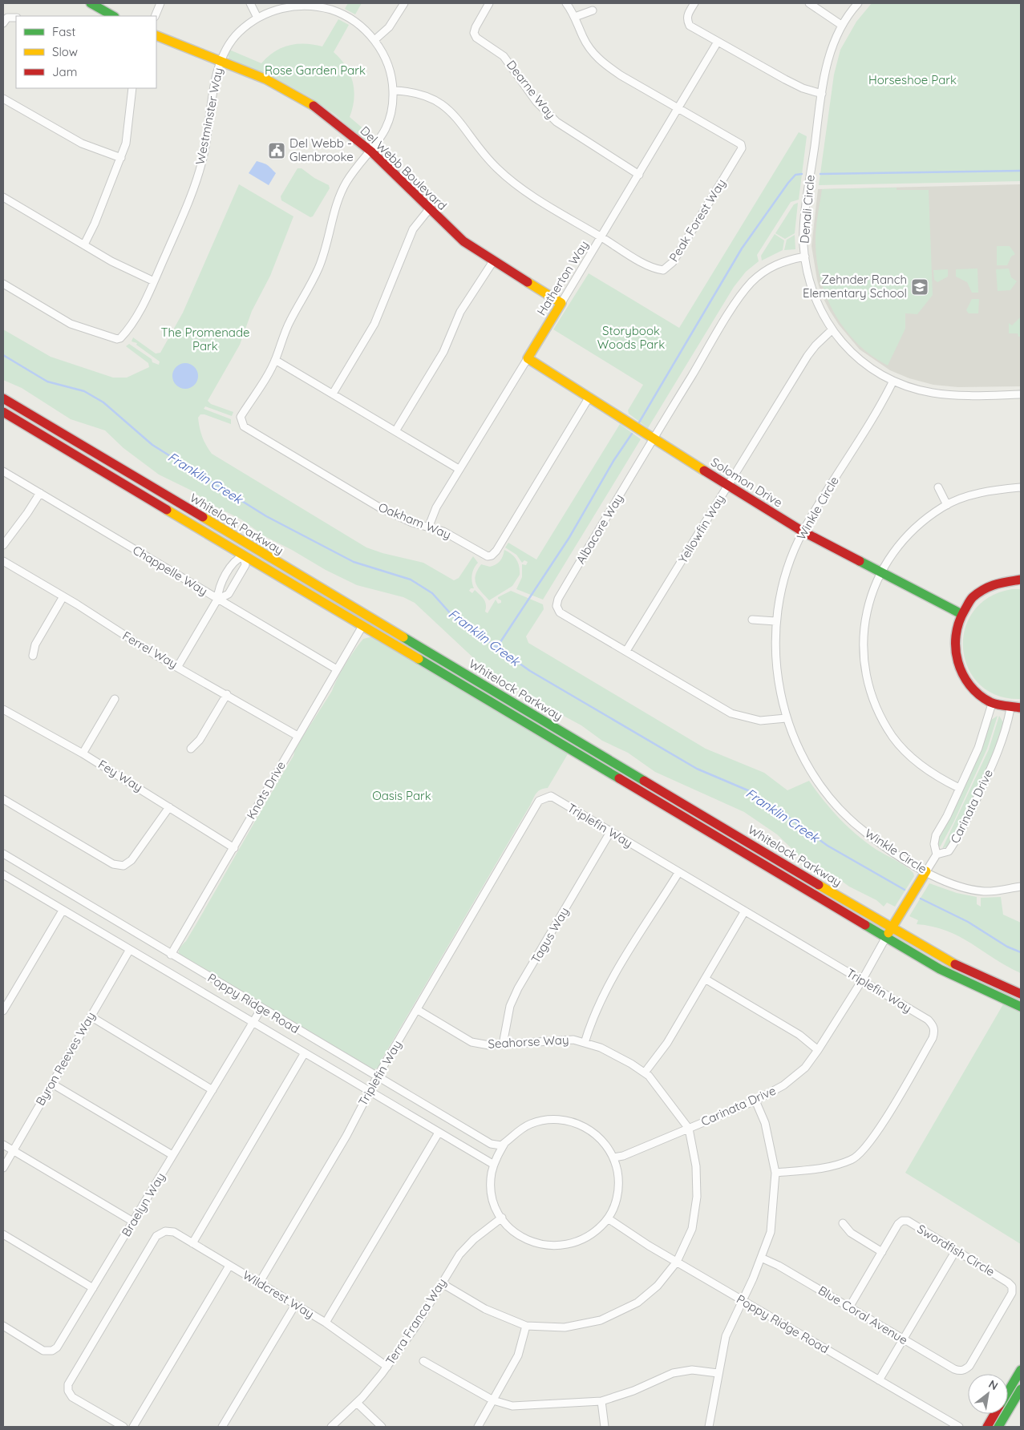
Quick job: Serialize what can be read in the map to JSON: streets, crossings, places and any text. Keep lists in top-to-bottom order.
{
  "streets": {
    "main road": [
      "Del Webb Boulevard",
      "Hatherton Way",
      "Solomon Drive",
      "Whitelock Parkway"
    ],
    "street": [
      "Dearne Way",
      "Westminster Way",
      "Denali Circle",
      "Peak Forest Way",
      "Winkle Circle",
      "Oakham Way",
      "Albacore Way",
      "Yellowfin Way",
      "Chappelle Way",
      "Ferrel Way",
      "Fey Way",
      "Knots Drive",
      "Carinata Drive",
      "Triplefin Way",
      "Tagus Way",
      "Poppy Ridge Road",
      "Seahorse Way",
      "Byron Reeves Way",
      "Braelyn Way",
      "Swordfish Circle",
      "Wildcrest Way",
      "Blue Coral Avenue",
      "Terra Franca Way"
    ]
  },
  "crossings": [
    ["Dearne Way", "Hatherton Way"],
    ["Westminster Way", "Del Webb Boulevard"],
    ["Westminster Way", "Peak Forest Way"],
    ["Westminster Way", "Oakham Way"],
    ["Del Webb Boulevard", "Hatherton Way"],
    ["Denali Circle", "Winkle Circle"],
    ["Denali Circle", "Albacore Way"],
    ["Denali Circle", "Yellowfin Way"],
    ["Peak Forest Way", "Hatherton Way"],
    ["Hatherton Way", "Solomon Drive"],
    ["Hatherton Way", "Oakham Way"],
    ["Solomon Drive", "Winkle Circle"],
    ["Solomon Drive", "Oakham Way"],
    ["Solomon Drive", "Albacore Way"],
    ["Solomon Drive", "Yellowfin Way"],
    ["Winkle Circle", "Albacore Way"],
    ["Whitelock Parkway", "Knots Drive"],
    ["Whitelock Parkway", "Carinata Drive"],
    ["Albacore Way", "Yellowfin Way"],
    ["Chappelle Way", "Knots Drive"],
    ["Ferrel Way", "Knots Drive"],
    ["Fey Way", "Knots Drive"],
    ["Knots Drive", "Poppy Ridge Road"],
    ["Carinata Drive", "Triplefin Way"],
    ["Carinata Drive", "Poppy Ridge Road"],
    ["Carinata Drive", "Seahorse Way"],
    ["Carinata Drive", "Terra Franca Way"],
    ["Triplefin Way", "Tagus Way"],
    ["Triplefin Way", "Poppy Ridge Road"],
    ["Triplefin Way", "Seahorse Way"],
    ["Triplefin Way", "Wildcrest Way"],
    ["Tagus Way", "Seahorse Way"],
    ["Poppy Ridge Road", "Seahorse Way"],
    ["Poppy Ridge Road", "Byron Reeves Way"],
    ["Poppy Ridge Road", "Braelyn Way"],
    ["Poppy Ridge Road", "Terra Franca Way"],
    ["Seahorse Way", "Terra Franca Way"],
    ["Swordfish Circle", "Blue Coral Avenue"],
    ["Wildcrest Way", "Terra Franca Way"]
  ],
  "water": ["Franklin Creek"],
  "parks": [
    "Rose Garden Park",
    "Horseshoe Park",
    "Storybook Woods Park",
    "The Promenade Park",
    "Oasis Park"
  ],
  "places": {
    "public building": ["Del Webb - Glenbrooke"],
    "school or university": ["Zehnder Ranch Elementary School"]
  },
  "legend": ["Fast", "Slow", "Jam"],
  "north": "top right"
}
